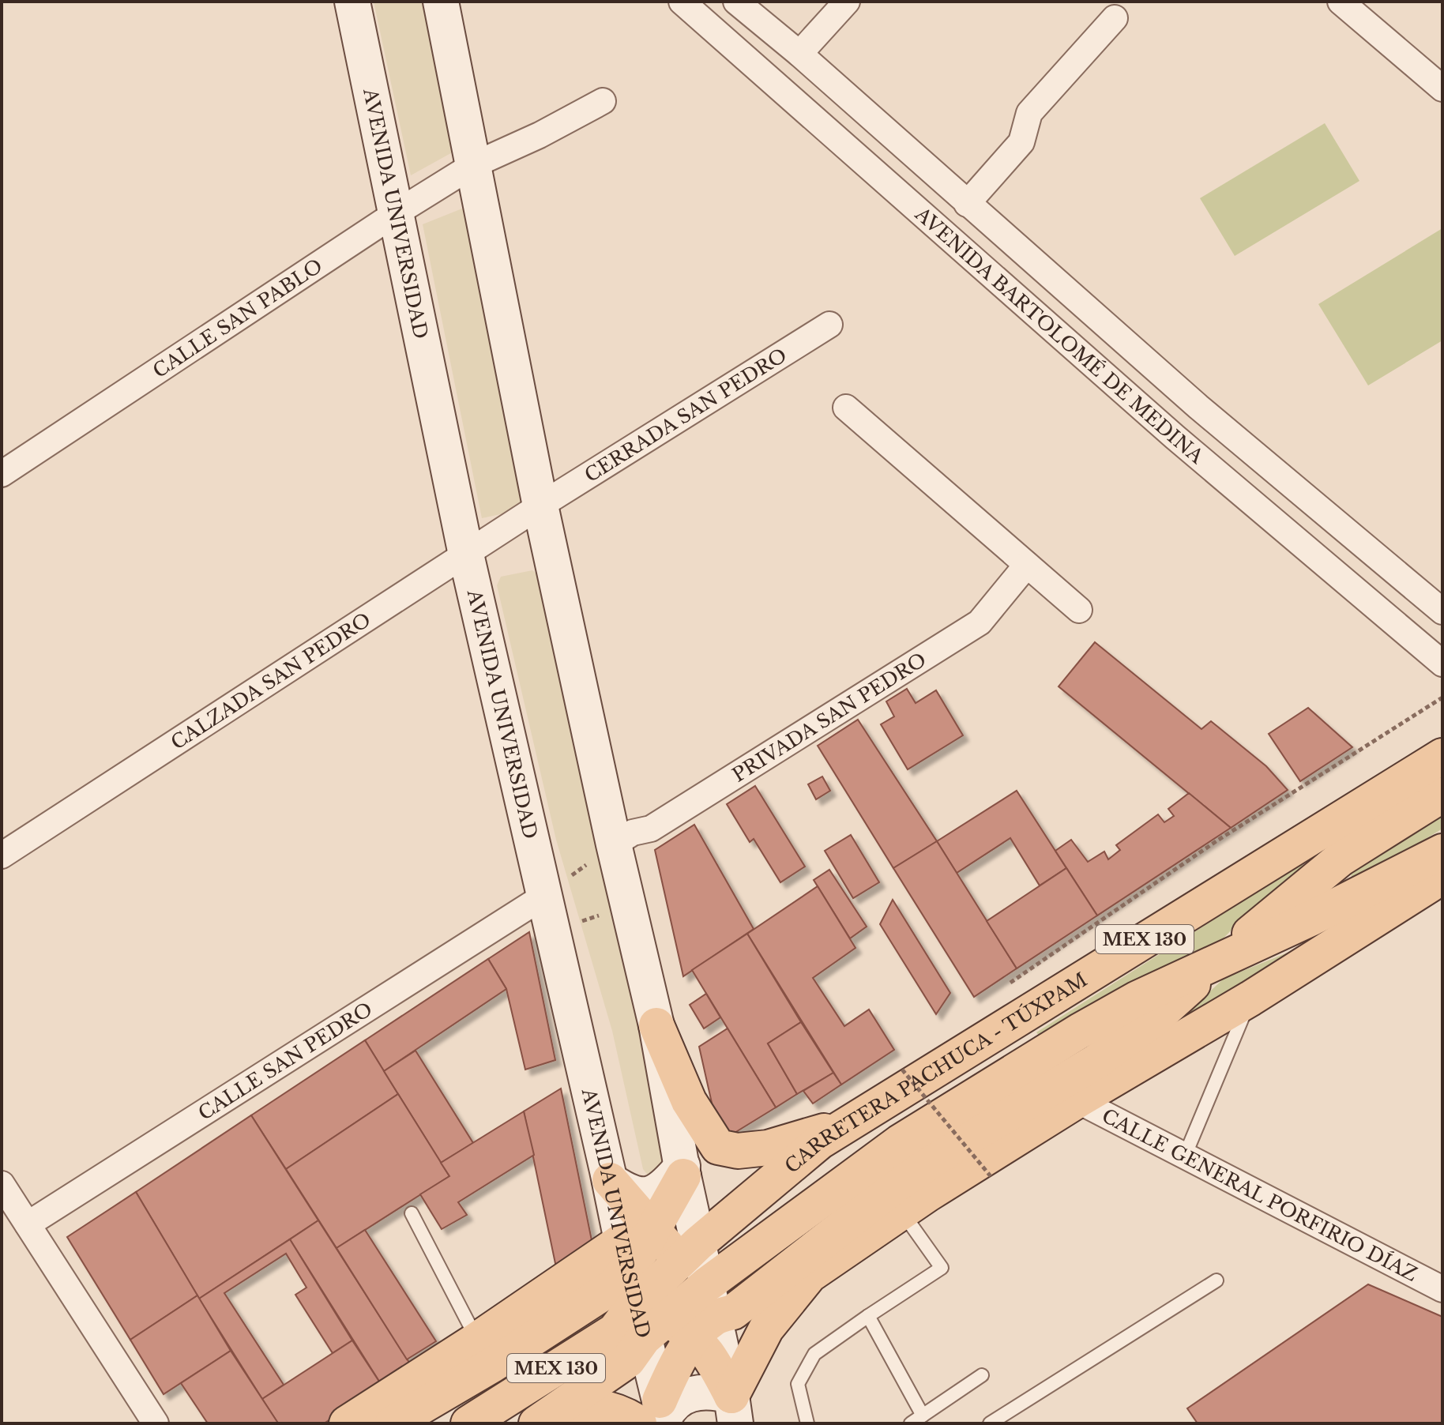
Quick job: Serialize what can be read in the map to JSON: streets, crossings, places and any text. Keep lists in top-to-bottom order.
{
  "streets": {
    "main road": ["AVENIDA UNIVERSIDAD", "MEX 130", "CARRETERA PACHUCA - TÚXPAM"],
    "street": [
      "CALLE SAN PABLO",
      "AVENIDA BARTOLOMÉ DE MEDINA",
      "CERRADA SAN PEDRO",
      "CALZADA SAN PEDRO",
      "PRIVADA SAN PEDRO",
      "CALLE SAN PEDRO",
      "CALLE GENERAL PORFIRIO DÍAZ"
    ]
  },
  "crossings": [
    ["AVENIDA UNIVERSIDAD", "CALLE SAN PABLO"],
    ["AVENIDA UNIVERSIDAD", "CALZADA SAN PEDRO"],
    ["AVENIDA UNIVERSIDAD", "MEX 130"],
    ["AVENIDA UNIVERSIDAD", "CALLE SAN PEDRO"],
    ["CERRADA SAN PEDRO", "CALZADA SAN PEDRO"],
    ["MEX 130", "CARRETERA PACHUCA - TÚXPAM"]
  ]
}
